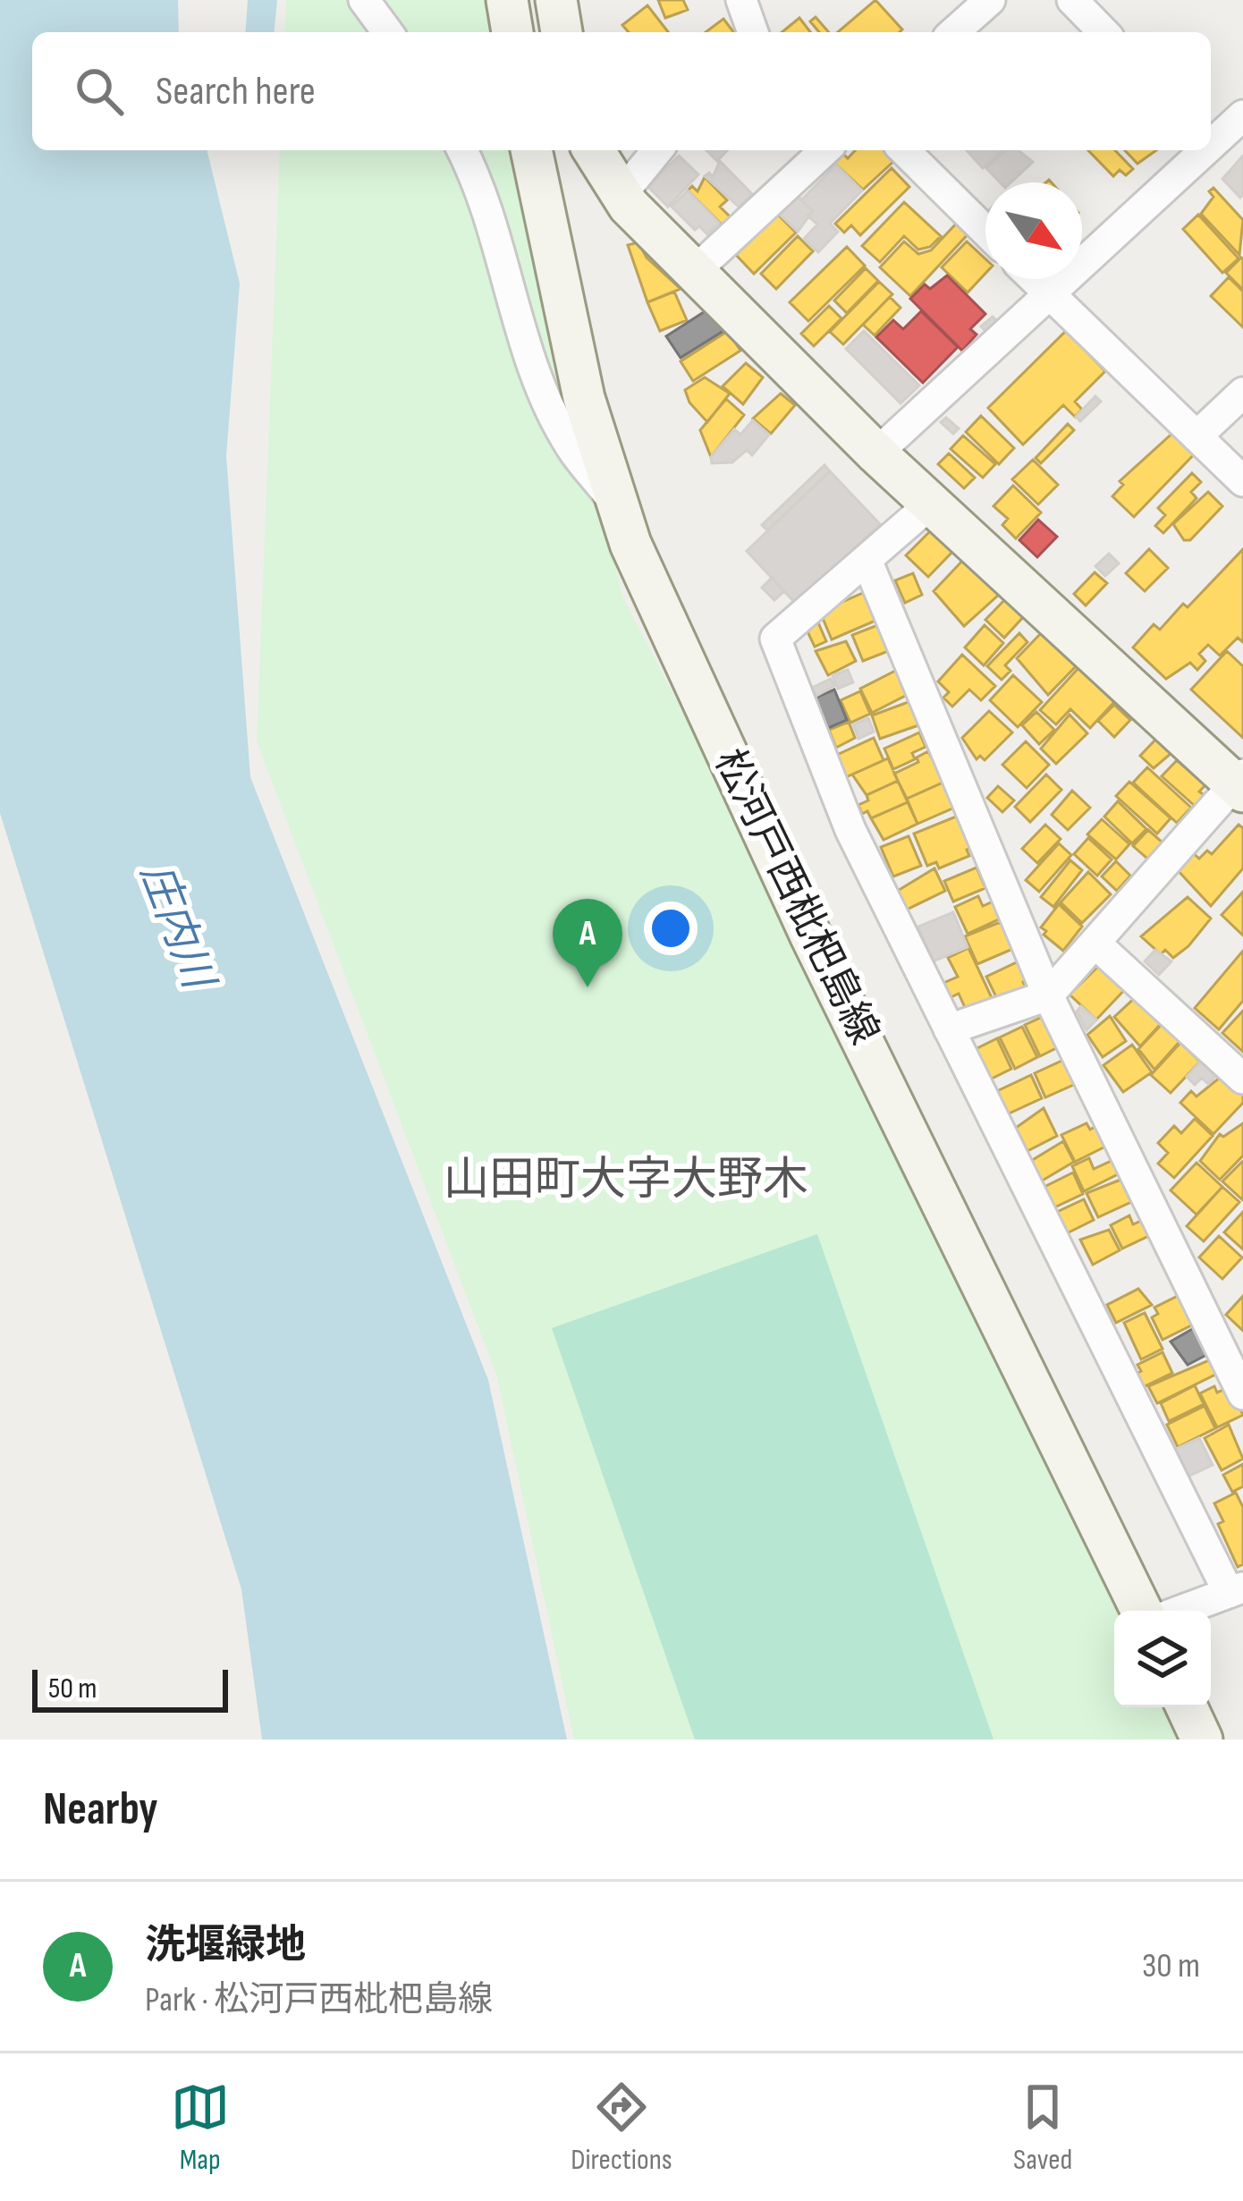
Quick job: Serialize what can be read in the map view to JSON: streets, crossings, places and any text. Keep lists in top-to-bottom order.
{
  "streets": {
    "main road": ["松河戸西枇杷島線"]
  },
  "districts": ["山田町大字大野木"],
  "water": ["庄内川"],
  "scale_bar": "50 m",
  "north": "bottom right",
  "page": {
    "search": "Search here",
    "pins": "A",
    "scale": "50 m",
    "heading": "Nearby",
    "list": [
      {
        "mark": "A",
        "name": "洗堰緑地",
        "note": "Park · 松河戸西枇杷島線",
        "value": "30 m"
      }
    ],
    "nav": ["Map", "Directions", "Saved"]
  }
}
